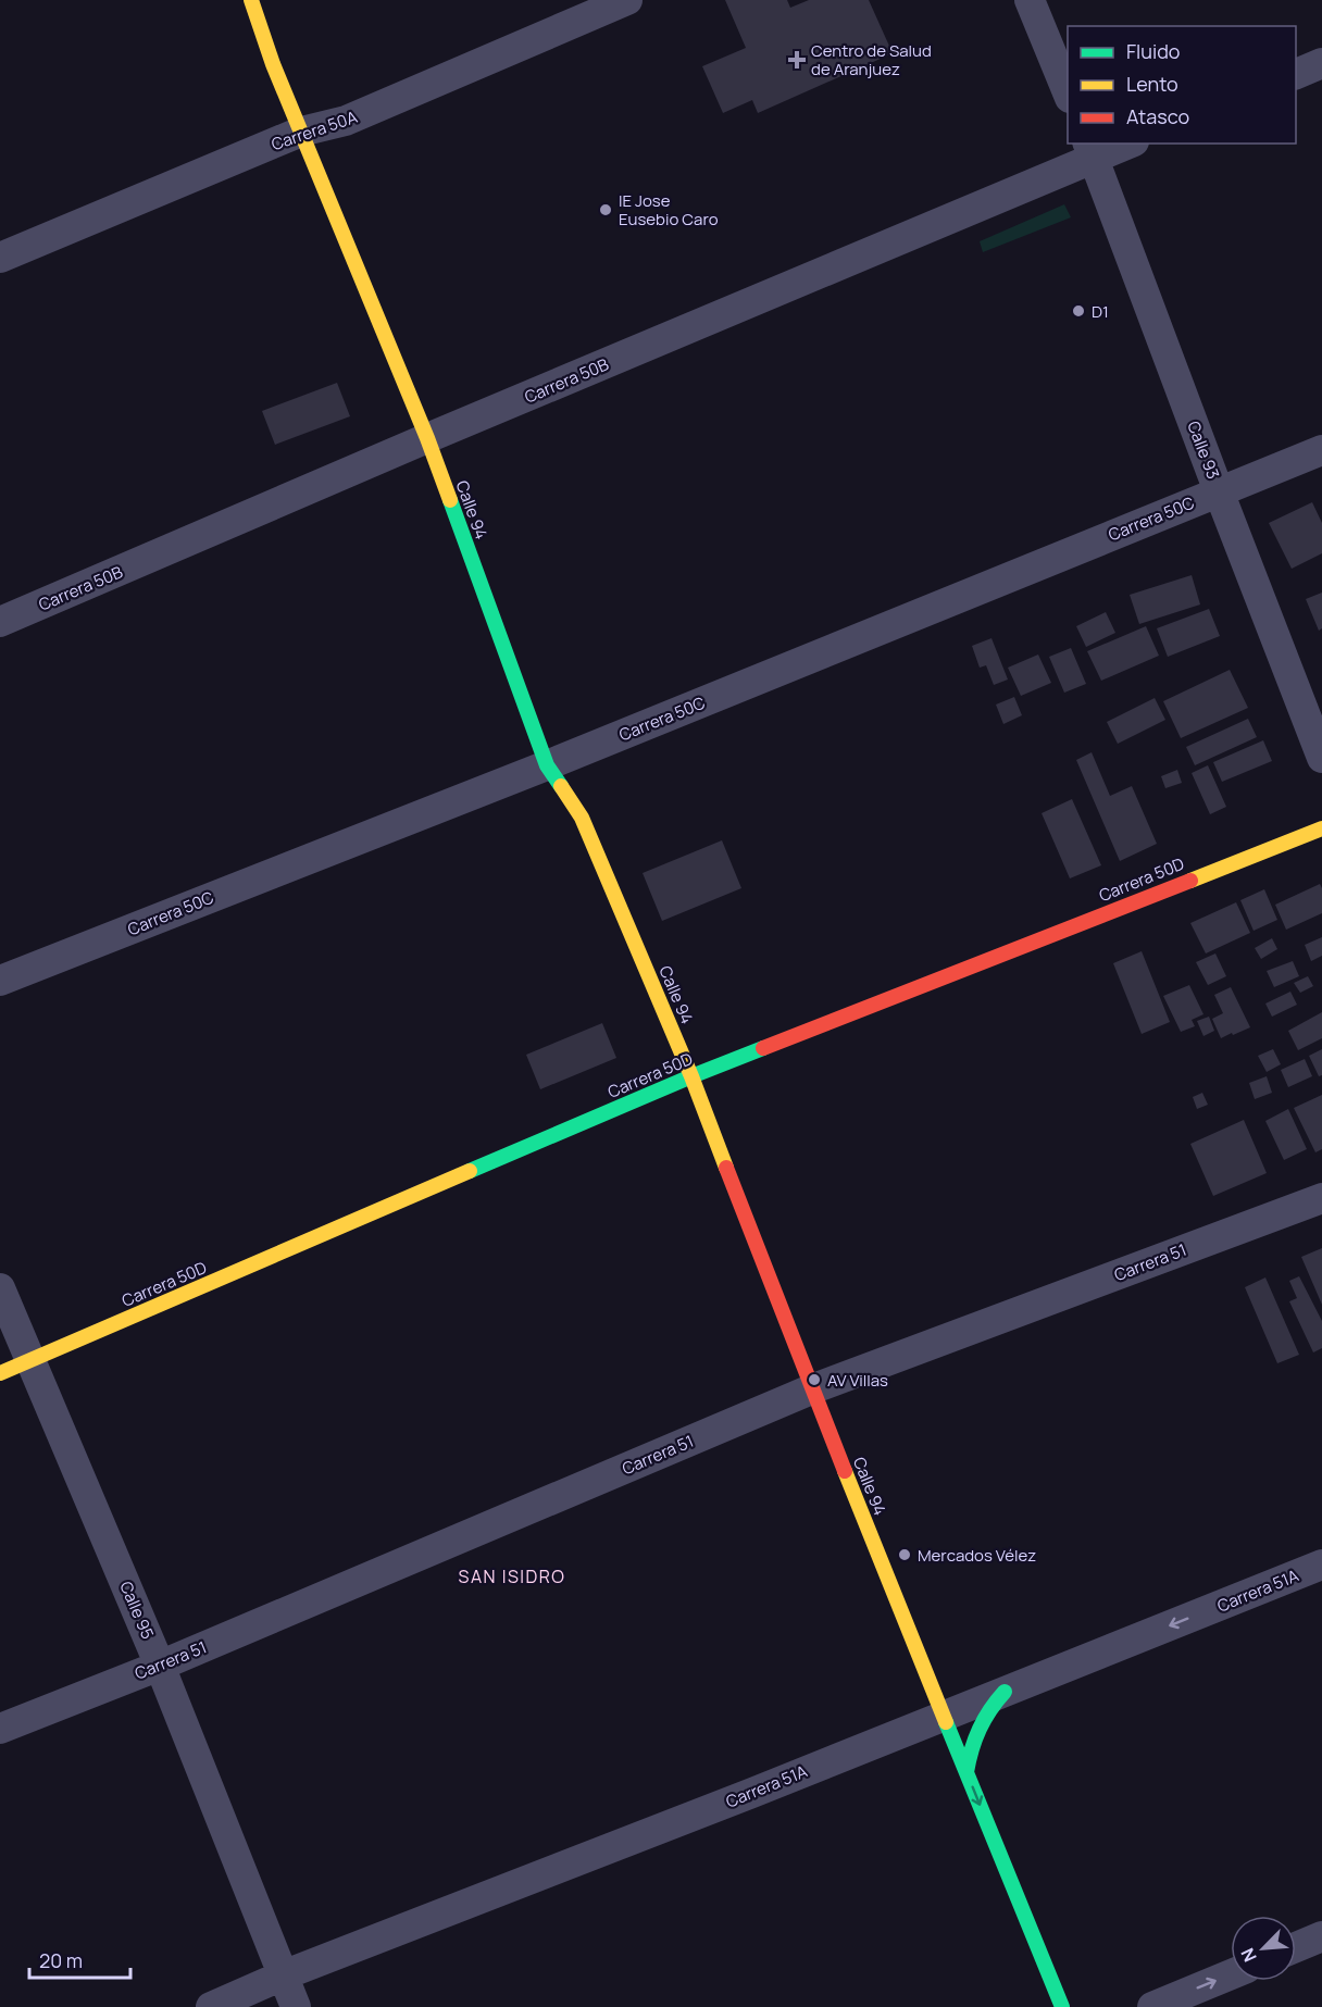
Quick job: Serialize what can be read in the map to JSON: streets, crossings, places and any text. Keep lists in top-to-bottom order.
{
  "streets": {
    "street": [
      "Carrera 50A",
      "Carrera 50B",
      "Calle 93",
      "Calle 94",
      "Carrera 50C",
      "Carrera 50D",
      "Carrera 51",
      "Carrera 51A",
      "Calle 95"
    ]
  },
  "crossings": [
    ["Carrera 50A", "Calle 94"],
    ["Carrera 50B", "Calle 93"],
    ["Carrera 50B", "Calle 94"],
    ["Calle 93", "Carrera 50C"],
    ["Calle 94", "Carrera 50C"],
    ["Calle 94", "Carrera 50D"],
    ["Calle 94", "Carrera 51"],
    ["Calle 94", "Carrera 51A"],
    ["Carrera 50D", "Calle 95"],
    ["Carrera 51", "Calle 95"],
    ["Carrera 51A", "Calle 95"]
  ],
  "districts": ["SAN ISIDRO"],
  "places": {
    "health": ["Centro de Salud de Aranjuez"],
    "other": [
      "IE Jose Eusebio Caro",
      "D1",
      "AV Villas",
      "Mercados Vélez"
    ]
  },
  "legend": ["Fluido", "Lento", "Atasco"],
  "scale_bar": "20 m",
  "north": "bottom left"
}
